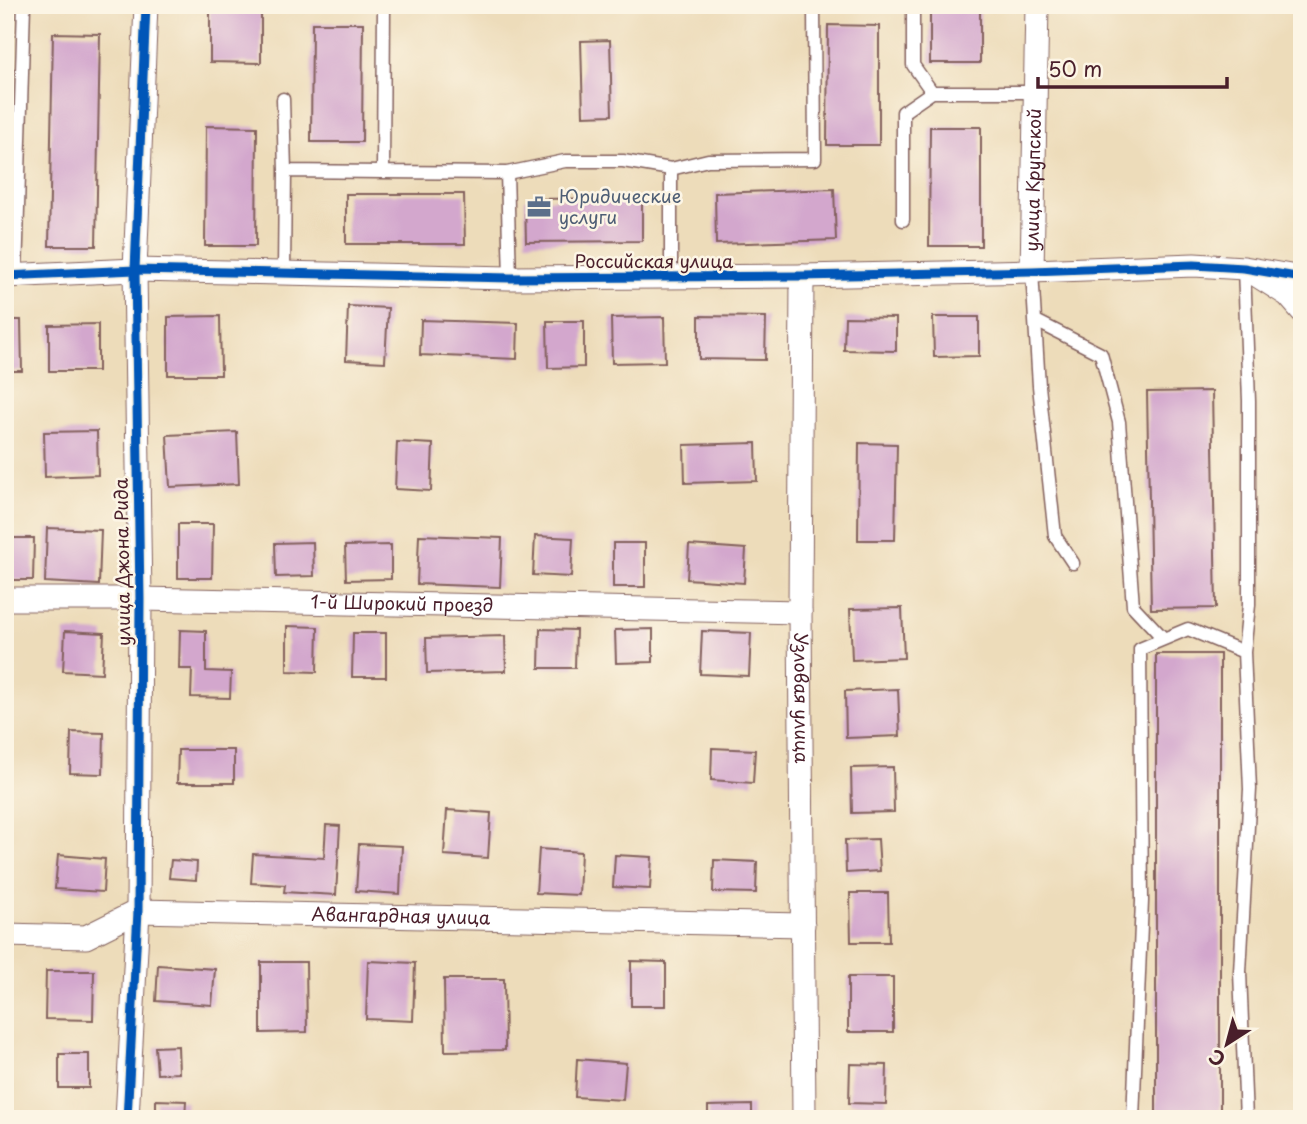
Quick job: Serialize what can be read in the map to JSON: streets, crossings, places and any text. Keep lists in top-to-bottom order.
{
  "streets": {
    "street": [
      "улица Крупской",
      "Российская улица",
      "улица Джона Рида",
      "1-й Широкий проезд",
      "Узловая улица",
      "Авангардная улица"
    ]
  },
  "crossings": [
    ["улица Крупской", "Российская улица"],
    ["Российская улица", "улица Джона Рида"],
    ["Российская улица", "Узловая улица"],
    ["улица Джона Рида", "1-й Широкий проезд"],
    ["улица Джона Рида", "Авангардная улица"],
    ["1-й Широкий проезд", "Узловая улица"],
    ["Узловая улица", "Авангардная улица"]
  ],
  "places": {
    "office": ["Юридические услуги"]
  },
  "scale_bar": "50 m",
  "north": "bottom left"
}
